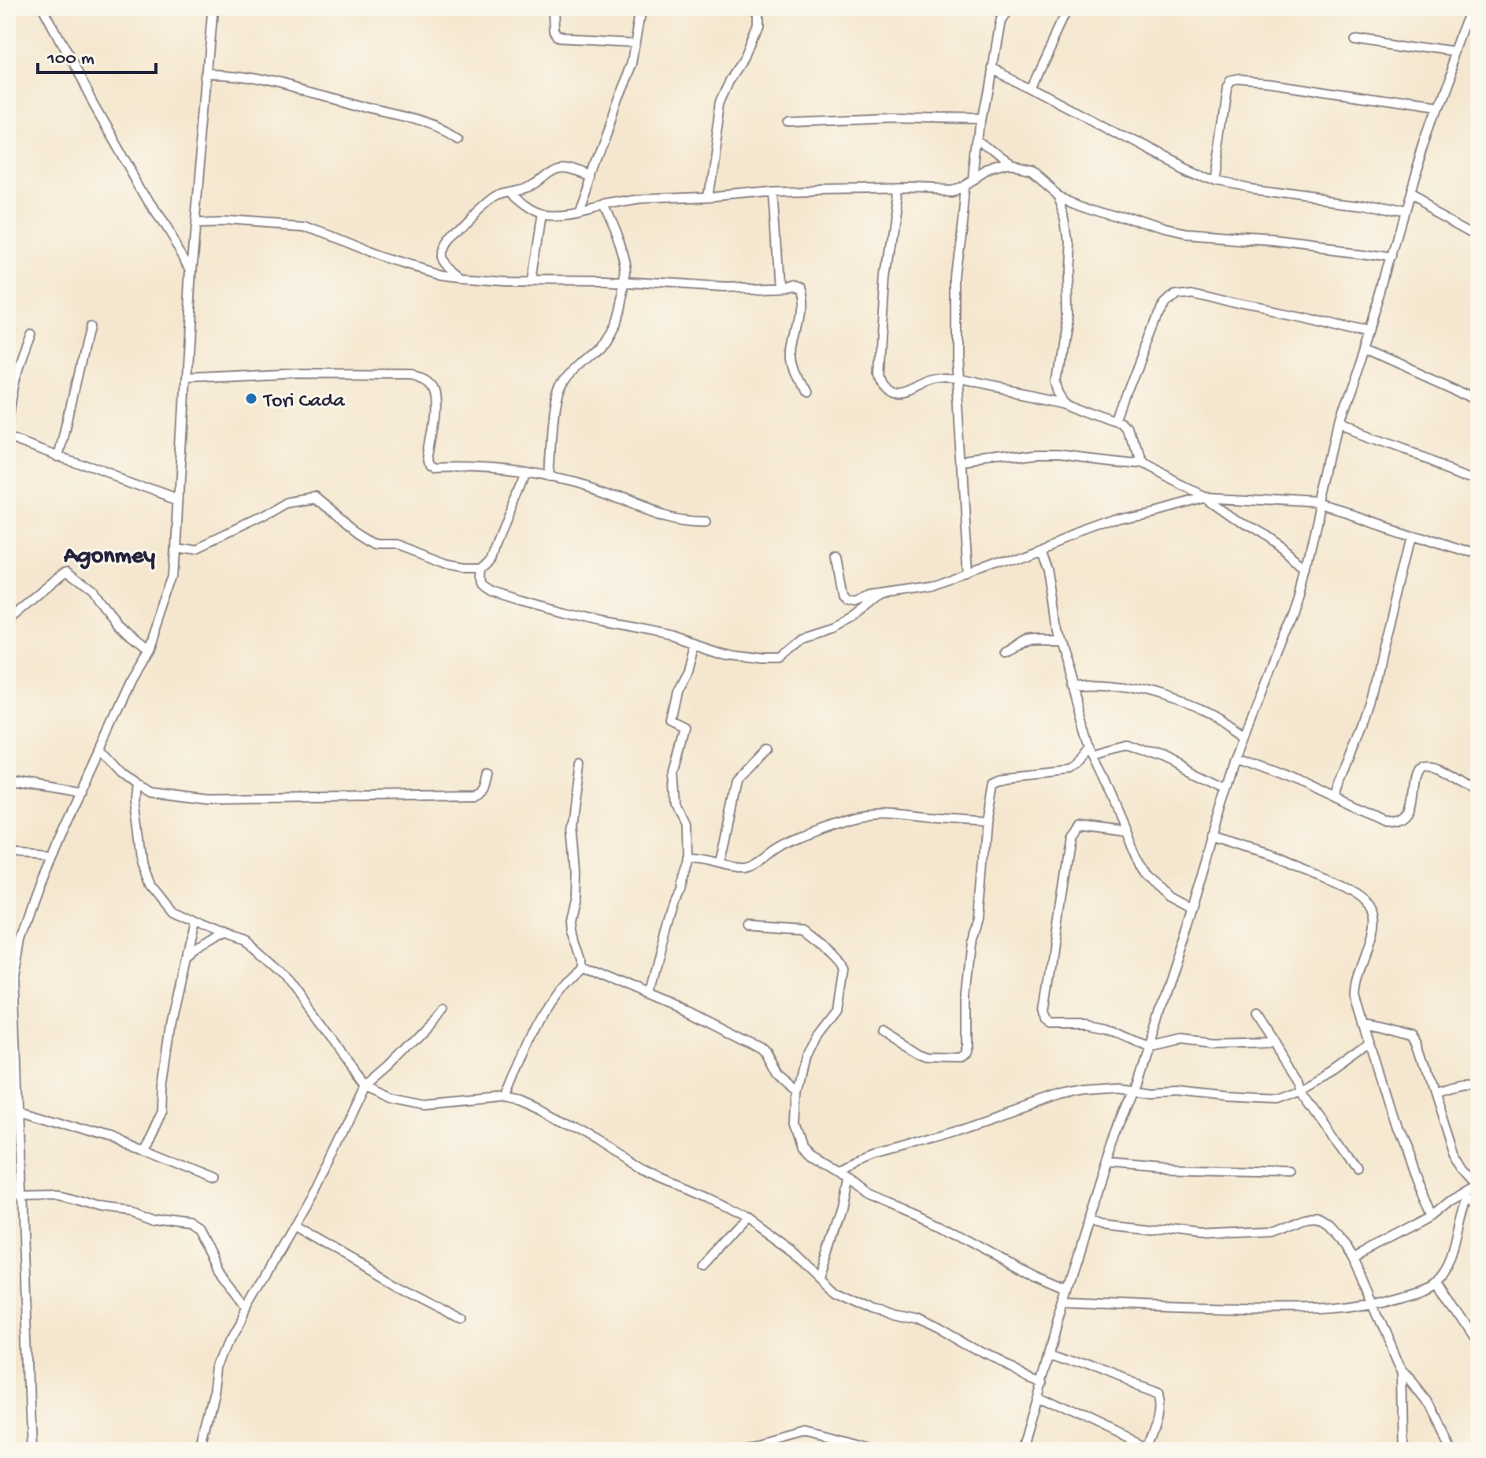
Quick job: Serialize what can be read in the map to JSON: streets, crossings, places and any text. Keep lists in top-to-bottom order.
{
  "districts": ["Agonmey"],
  "places": ["Tori Cada"],
  "scale_bar": "100 m"
}
